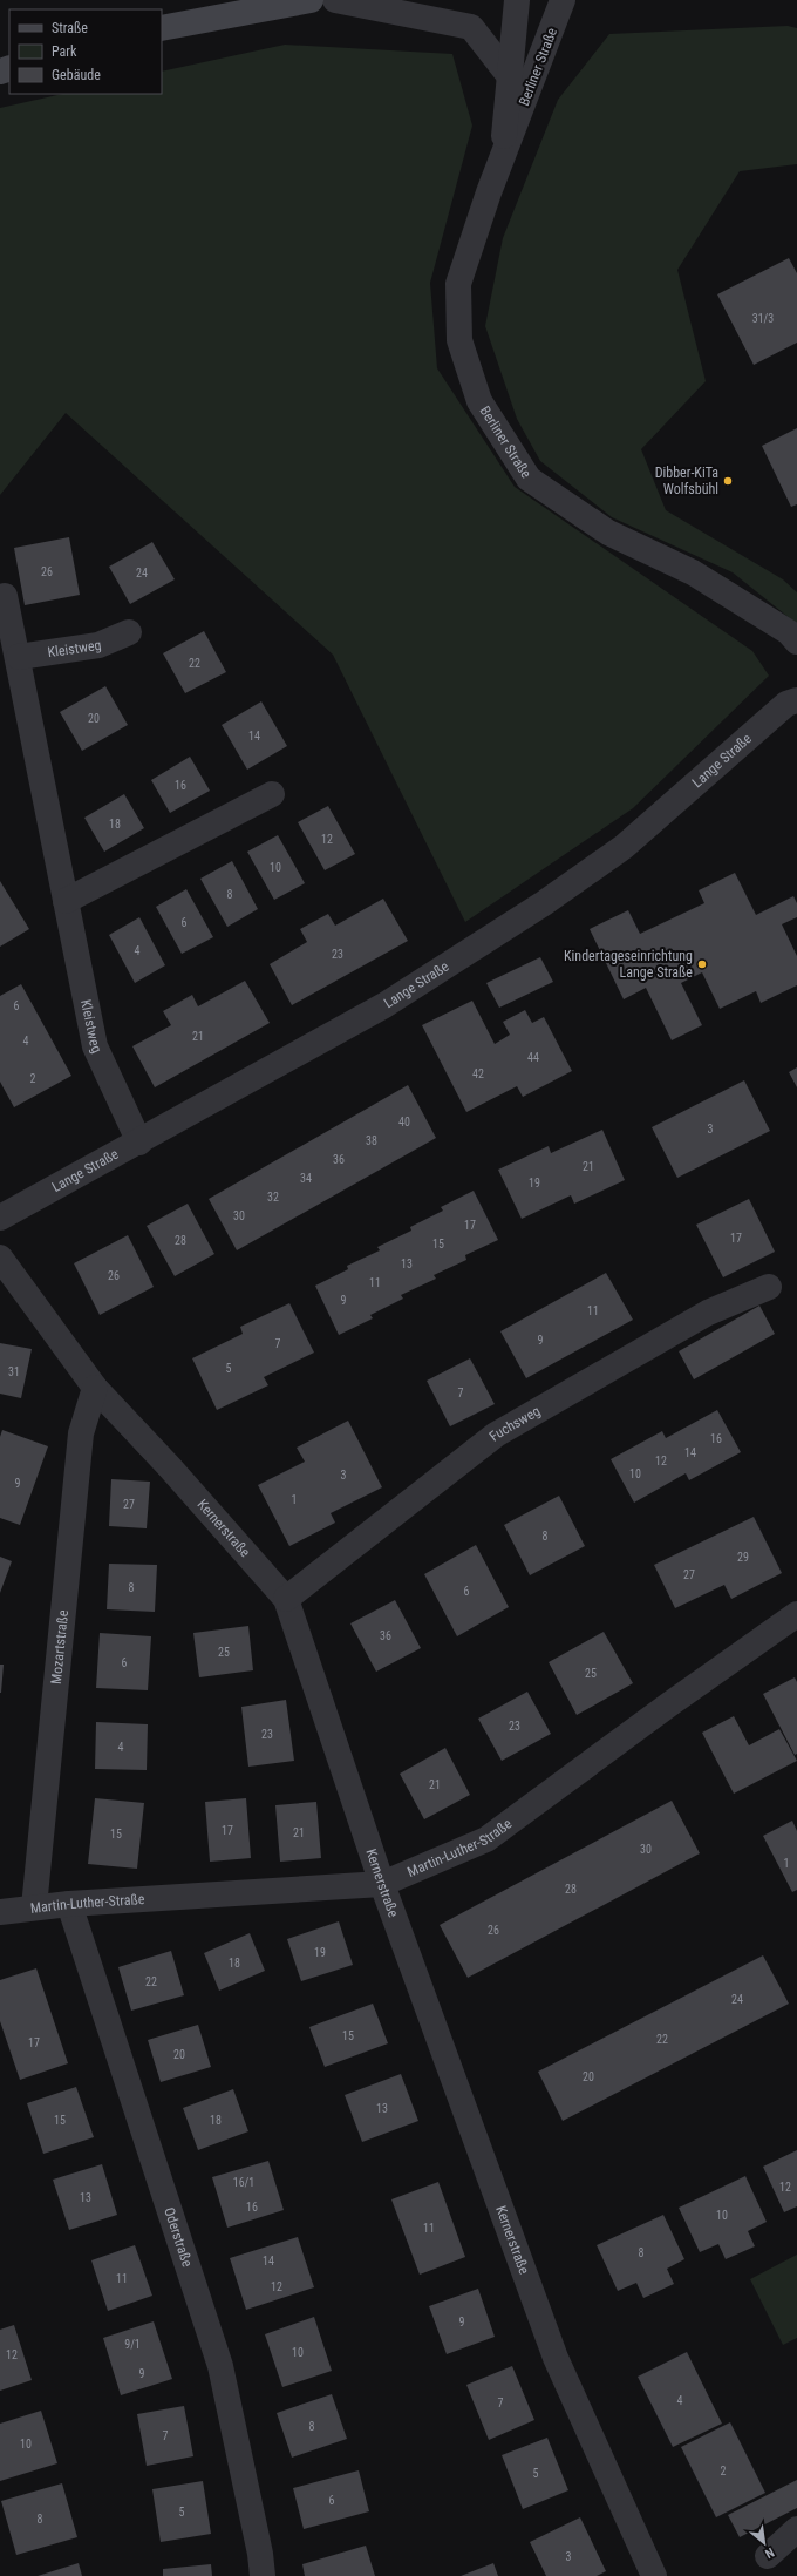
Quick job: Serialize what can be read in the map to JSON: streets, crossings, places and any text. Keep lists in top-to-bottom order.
{
  "streets": {
    "street": [
      "Berliner Straße",
      "Kleistweg",
      "Lange Straße",
      "Fuchsweg",
      "Kernerstraße",
      "Mozartstraße",
      "Martin-Luther-Straße",
      "Oderstraße"
    ]
  },
  "crossings": [
    ["Kleistweg", "Lange Straße"],
    ["Fuchsweg", "Kernerstraße"],
    ["Kernerstraße", "Mozartstraße"],
    ["Kernerstraße", "Martin-Luther-Straße"],
    ["Mozartstraße", "Martin-Luther-Straße"],
    ["Martin-Luther-Straße", "Oderstraße"]
  ],
  "places": ["Dibber-KiTa Wolfsbühl", "Kindertageseinrichtung Lange Straße"],
  "house_numbers": [
    "31/3",
    "26",
    "24",
    "22",
    "20",
    "14",
    "16",
    "18",
    "12",
    "10",
    "8",
    "6",
    "4",
    "23",
    "6",
    "21",
    "4",
    "44",
    "42",
    "2",
    "40",
    "3",
    "38",
    "36",
    "21",
    "34",
    "19",
    "32",
    "30",
    "17",
    "17",
    "28",
    "15",
    "13",
    "26",
    "11",
    "9",
    "11",
    "9",
    "7",
    "5",
    "31",
    "7",
    "16",
    "14",
    "12",
    "10",
    "3",
    "9",
    "1",
    "27",
    "8",
    "29",
    "27",
    "8",
    "6",
    "36",
    "25",
    "6",
    "25",
    "23",
    "23",
    "4",
    "21",
    "17",
    "21",
    "15",
    "30",
    "1",
    "28",
    "26",
    "19",
    "18",
    "22",
    "24",
    "15",
    "22",
    "17",
    "20",
    "20",
    "13",
    "15",
    "18",
    "16/1",
    "12",
    "13",
    "16",
    "10",
    "11",
    "8",
    "14",
    "11",
    "12",
    "9",
    "9/1",
    "10",
    "12",
    "9",
    "4",
    "7",
    "8",
    "7",
    "10",
    "2",
    "5",
    "6",
    "5",
    "8",
    "3"
  ],
  "legend": ["Straße", "Park", "Gebäude"],
  "north": "bottom right"
}
